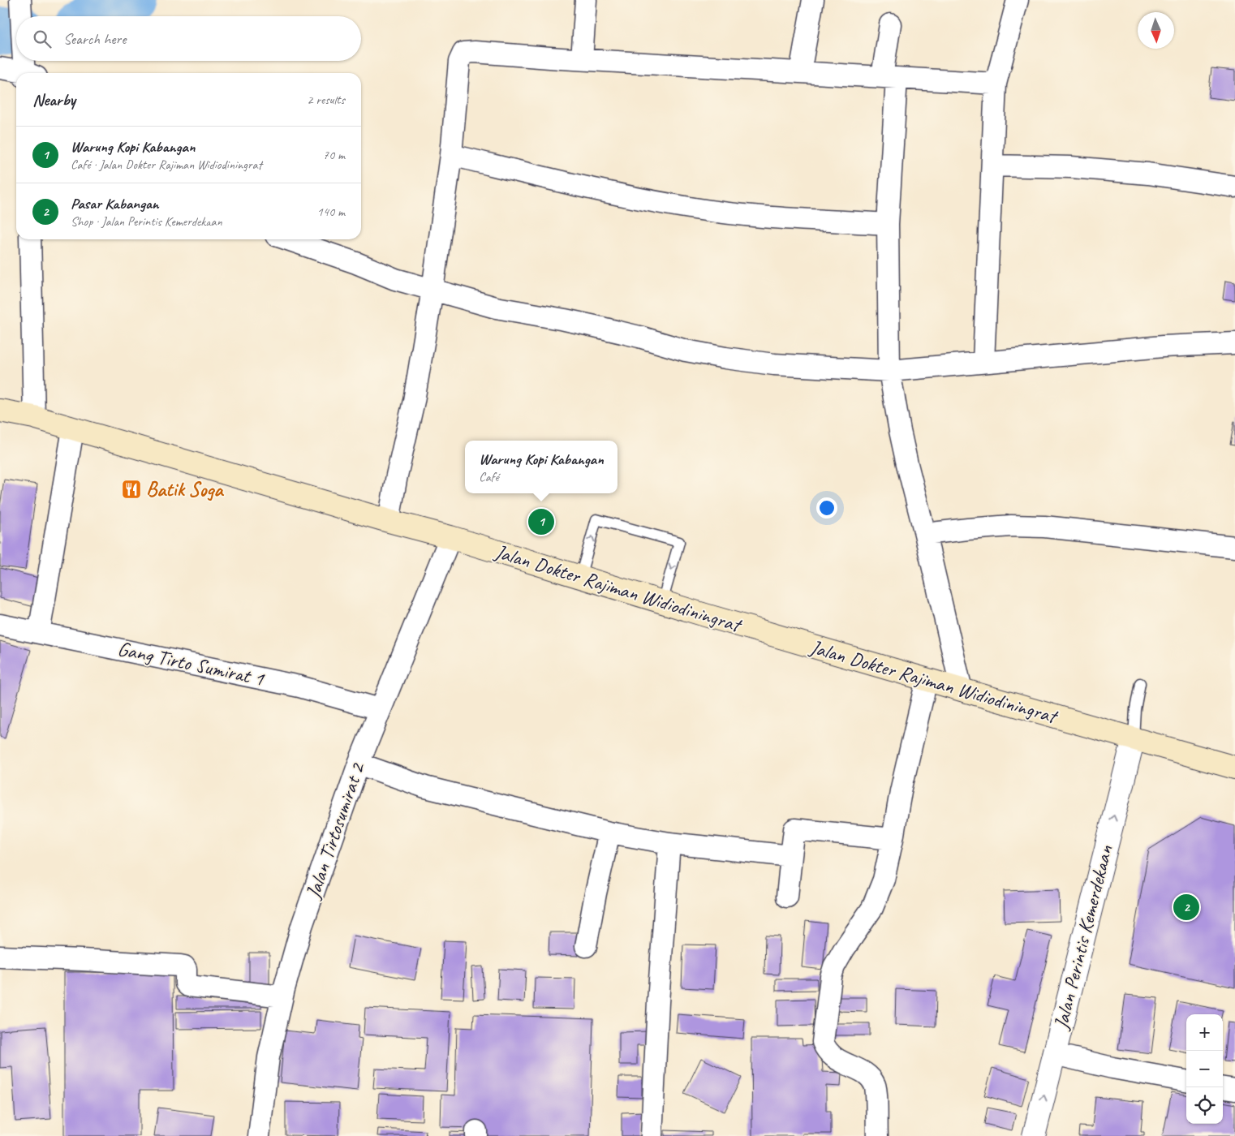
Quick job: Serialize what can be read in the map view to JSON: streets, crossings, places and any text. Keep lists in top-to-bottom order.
{
  "streets": {
    "main road": ["Jalan Dokter Rajiman Widiodiningrat"],
    "street": ["Gang Tirto Sumirat 1", "Jalan Tirtosumirat 2", "Jalan Perintis Kemerdekaan"]
  },
  "crossings": [
    ["Jalan Dokter Rajiman Widiodiningrat", "Jalan Tirtosumirat 2"],
    ["Jalan Dokter Rajiman Widiodiningrat", "Jalan Perintis Kemerdekaan"],
    ["Gang Tirto Sumirat 1", "Jalan Tirtosumirat 2"]
  ],
  "one_way": ["Jalan Perintis Kemerdekaan"],
  "places": {
    "restaurant": ["Batik Soga"]
  },
  "north": "bottom",
  "page": {
    "search": "Search here",
    "heading": ["Nearby", "2 results"],
    "list": [
      {
        "mark": "1",
        "name": "Warung Kopi Kabangan",
        "note": "Café · Jalan Dokter Rajiman Widiodiningrat",
        "value": "70 m"
      },
      {
        "mark": "2",
        "name": "Pasar Kabangan",
        "note": "Shop · Jalan Perintis Kemerdekaan",
        "value": "140 m"
      }
    ],
    "popup": ["Warung Kopi Kabangan", "Café"],
    "pins": ["1", "2"],
    "map_buttons": ["+", "−"]
  }
}
